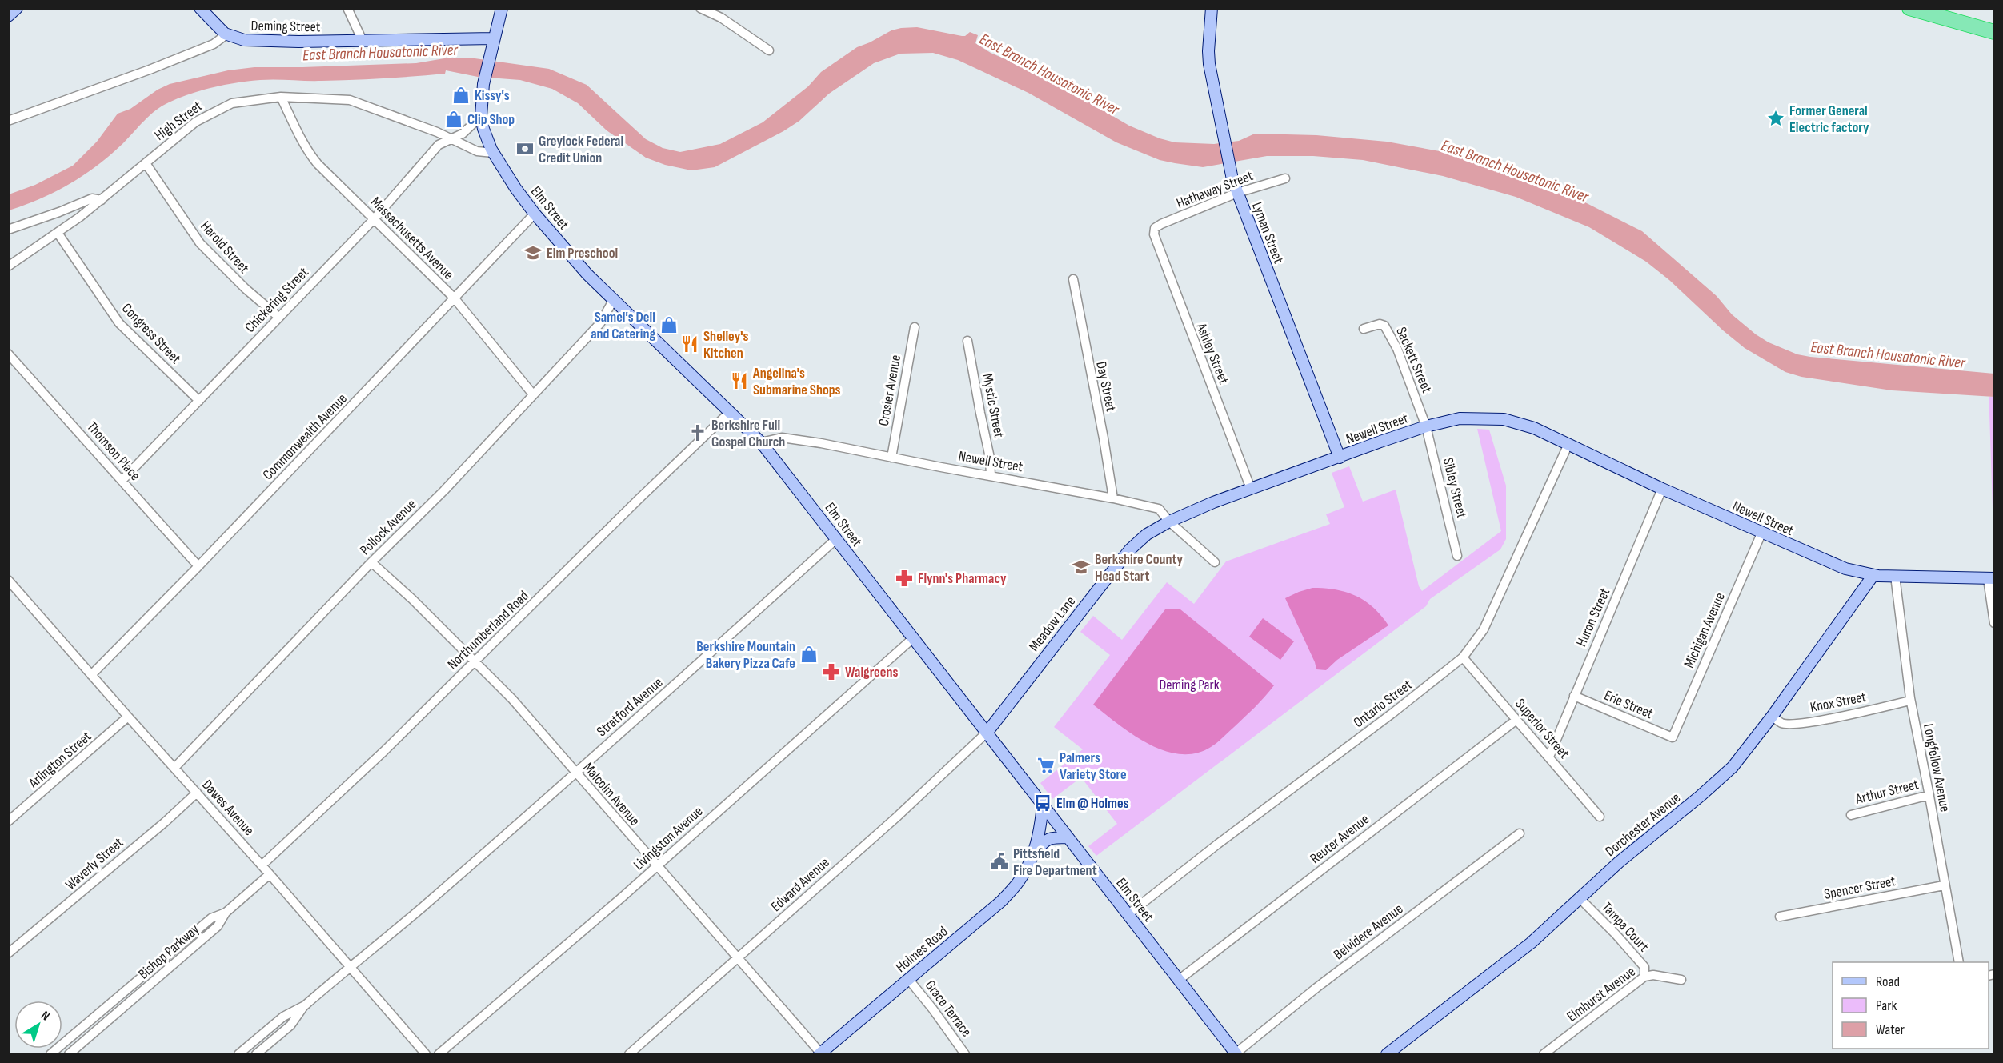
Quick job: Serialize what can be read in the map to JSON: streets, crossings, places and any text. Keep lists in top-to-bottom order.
{
  "streets": {
    "street": [
      "Deming Street",
      "High Street",
      "Hathaway Street",
      "Elm Street",
      "Lyman Street",
      "Massachusetts Avenue",
      "Harold Street",
      "Chickering Street",
      "Congress Street",
      "Ashley Street",
      "Sackett Street",
      "Day Street",
      "Crosier Avenue",
      "Mystic Street",
      "Newell Street",
      "Commonwealth Avenue",
      "Thomson Place",
      "Sibley Street",
      "Pollock Avenue",
      "Huron Street",
      "Meadow Lane",
      "Northumberland Road",
      "Michigan Avenue",
      "Knox Street",
      "Ontario Street",
      "Erie Street",
      "Stratford Avenue",
      "Superior Street",
      "Arlington Street",
      "Longfellow Avenue",
      "Arthur Street",
      "Malcolm Avenue",
      "Dawes Avenue",
      "Dorchester Avenue",
      "Livingston Avenue",
      "Reuter Avenue",
      "Waverly Street",
      "Edward Avenue",
      "Spencer Street",
      "Tampa Court",
      "Belvidere Avenue",
      "Holmes Road",
      "Bishop Parkway",
      "Elmhurst Avenue",
      "Grace Terrace"
    ]
  },
  "crossings": [
    ["Deming Street", "Elm Street"],
    ["High Street", "Elm Street"],
    ["High Street", "Massachusetts Avenue"],
    ["High Street", "Harold Street"],
    ["High Street", "Chickering Street"],
    ["High Street", "Congress Street"],
    ["Hathaway Street", "Lyman Street"],
    ["Hathaway Street", "Ashley Street"],
    ["Elm Street", "Newell Street"],
    ["Elm Street", "Commonwealth Avenue"],
    ["Elm Street", "Pollock Avenue"],
    ["Elm Street", "Meadow Lane"],
    ["Elm Street", "Northumberland Road"],
    ["Elm Street", "Ontario Street"],
    ["Elm Street", "Stratford Avenue"],
    ["Elm Street", "Livingston Avenue"],
    ["Elm Street", "Reuter Avenue"],
    ["Elm Street", "Edward Avenue"],
    ["Elm Street", "Belvidere Avenue"],
    ["Elm Street", "Holmes Road"],
    ["Lyman Street", "Newell Street"],
    ["Massachusetts Avenue", "Chickering Street"],
    ["Massachusetts Avenue", "Commonwealth Avenue"],
    ["Massachusetts Avenue", "Pollock Avenue"],
    ["Harold Street", "Chickering Street"],
    ["Chickering Street", "Congress Street"],
    ["Chickering Street", "Thomson Place"],
    ["Ashley Street", "Newell Street"],
    ["Sackett Street", "Newell Street"],
    ["Sackett Street", "Sibley Street"],
    ["Day Street", "Newell Street"],
    ["Crosier Avenue", "Newell Street"],
    ["Mystic Street", "Newell Street"],
    ["Newell Street", "Sibley Street"],
    ["Newell Street", "Huron Street"],
    ["Newell Street", "Meadow Lane"],
    ["Newell Street", "Michigan Avenue"],
    ["Newell Street", "Ontario Street"],
    ["Newell Street", "Longfellow Avenue"],
    ["Newell Street", "Dorchester Avenue"],
    ["Commonwealth Avenue", "Thomson Place"],
    ["Commonwealth Avenue", "Dawes Avenue"],
    ["Pollock Avenue", "Malcolm Avenue"],
    ["Pollock Avenue", "Dawes Avenue"],
    ["Huron Street", "Erie Street"],
    ["Huron Street", "Superior Street"],
    ["Meadow Lane", "Edward Avenue"],
    ["Northumberland Road", "Malcolm Avenue"],
    ["Northumberland Road", "Dawes Avenue"],
    ["Michigan Avenue", "Erie Street"],
    ["Knox Street", "Longfellow Avenue"],
    ["Knox Street", "Dorchester Avenue"],
    ["Ontario Street", "Superior Street"],
    ["Stratford Avenue", "Malcolm Avenue"],
    ["Stratford Avenue", "Dawes Avenue"],
    ["Superior Street", "Reuter Avenue"],
    ["Arlington Street", "Dawes Avenue"],
    ["Longfellow Avenue", "Arthur Street"],
    ["Longfellow Avenue", "Spencer Street"],
    ["Malcolm Avenue", "Livingston Avenue"],
    ["Malcolm Avenue", "Edward Avenue"],
    ["Malcolm Avenue", "Holmes Road"],
    ["Dawes Avenue", "Waverly Street"],
    ["Dawes Avenue", "Bishop Parkway"],
    ["Dorchester Avenue", "Tampa Court"],
    ["Tampa Court", "Elmhurst Avenue"],
    ["Holmes Road", "Grace Terrace"]
  ],
  "water": ["East Branch Housatonic River"],
  "parks": ["Deming Park"],
  "places": {
    "shop": [
      "Kissy's",
      "Clip Shop",
      "Samel's Deli and Catering",
      "Berkshire Mountain Bakery Pizza Cafe"
    ],
    "place": ["Former General Electric factory"],
    "bank": ["Greylock Federal Credit Union"],
    "school or university": ["Elm Preschool", "Berkshire County Head Start"],
    "restaurant": ["Shelley's Kitchen", "Angelina's Submarine Shops"],
    "church": ["Berkshire Full Gospel Church"],
    "pharmacy": ["Flynn's Pharmacy", "Walgreens"],
    "supermarket": ["Palmers Variety Store"],
    "bus stop": ["Elm @ Holmes"],
    "public building": ["Pittsfield Fire Department"]
  },
  "legend": ["Road", "Park", "Water"],
  "north": "top right"
}
